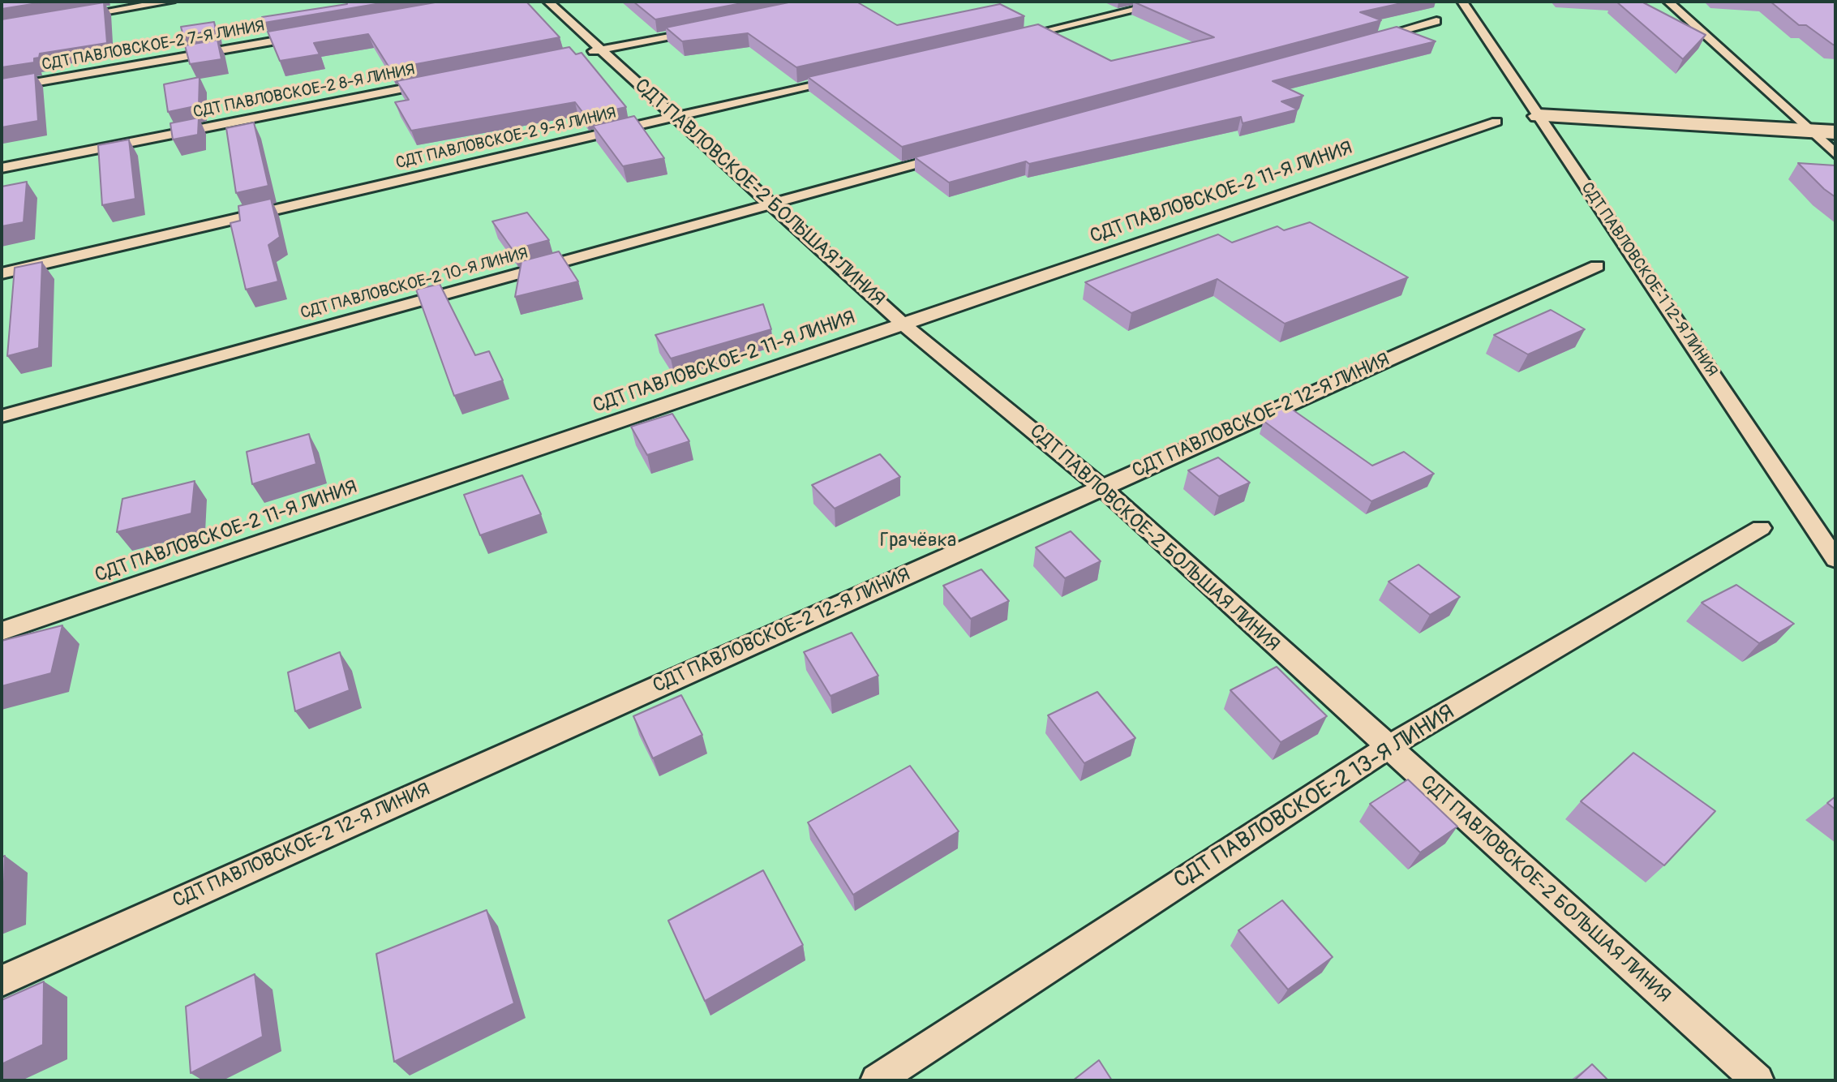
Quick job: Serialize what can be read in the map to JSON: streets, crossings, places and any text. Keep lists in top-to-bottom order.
{
  "streets": {
    "lane": [
      "СДТ ПАВЛОВСКОЕ-2 7-Я ЛИНИЯ",
      "СДТ ПАВЛОВСКОЕ-2 8-Я ЛИНИЯ",
      "СДТ ПАВЛОВСКОЕ-2 9-Я ЛИНИЯ",
      "СДТ ПАВЛОВСКОЕ-2 БОЛЬШАЯ ЛИНИЯ",
      "СДТ ПАВЛОВСКОЕ-2 11-Я ЛИНИЯ",
      "СДТ ПАВЛОВСКОЕ-1 12-Я ЛИНИЯ",
      "СДТ ПАВЛОВСКОЕ-2 10-Я ЛИНИЯ",
      "СДТ ПАВЛОВСКОЕ-2 12-Я ЛИНИЯ",
      "СДТ ПАВЛОВСКОЕ-2 13-Я ЛИНИЯ"
    ]
  },
  "crossings": [
    ["СДТ ПАВЛОВСКОЕ-2 9-Я ЛИНИЯ", "СДТ ПАВЛОВСКОЕ-2 БОЛЬШАЯ ЛИНИЯ"],
    ["СДТ ПАВЛОВСКОЕ-2 БОЛЬШАЯ ЛИНИЯ", "СДТ ПАВЛОВСКОЕ-2 11-Я ЛИНИЯ"],
    ["СДТ ПАВЛОВСКОЕ-2 БОЛЬШАЯ ЛИНИЯ", "СДТ ПАВЛОВСКОЕ-2 10-Я ЛИНИЯ"],
    ["СДТ ПАВЛОВСКОЕ-2 БОЛЬШАЯ ЛИНИЯ", "СДТ ПАВЛОВСКОЕ-2 12-Я ЛИНИЯ"],
    ["СДТ ПАВЛОВСКОЕ-2 БОЛЬШАЯ ЛИНИЯ", "СДТ ПАВЛОВСКОЕ-2 13-Я ЛИНИЯ"]
  ],
  "parks": ["Грачёвка"]
}
